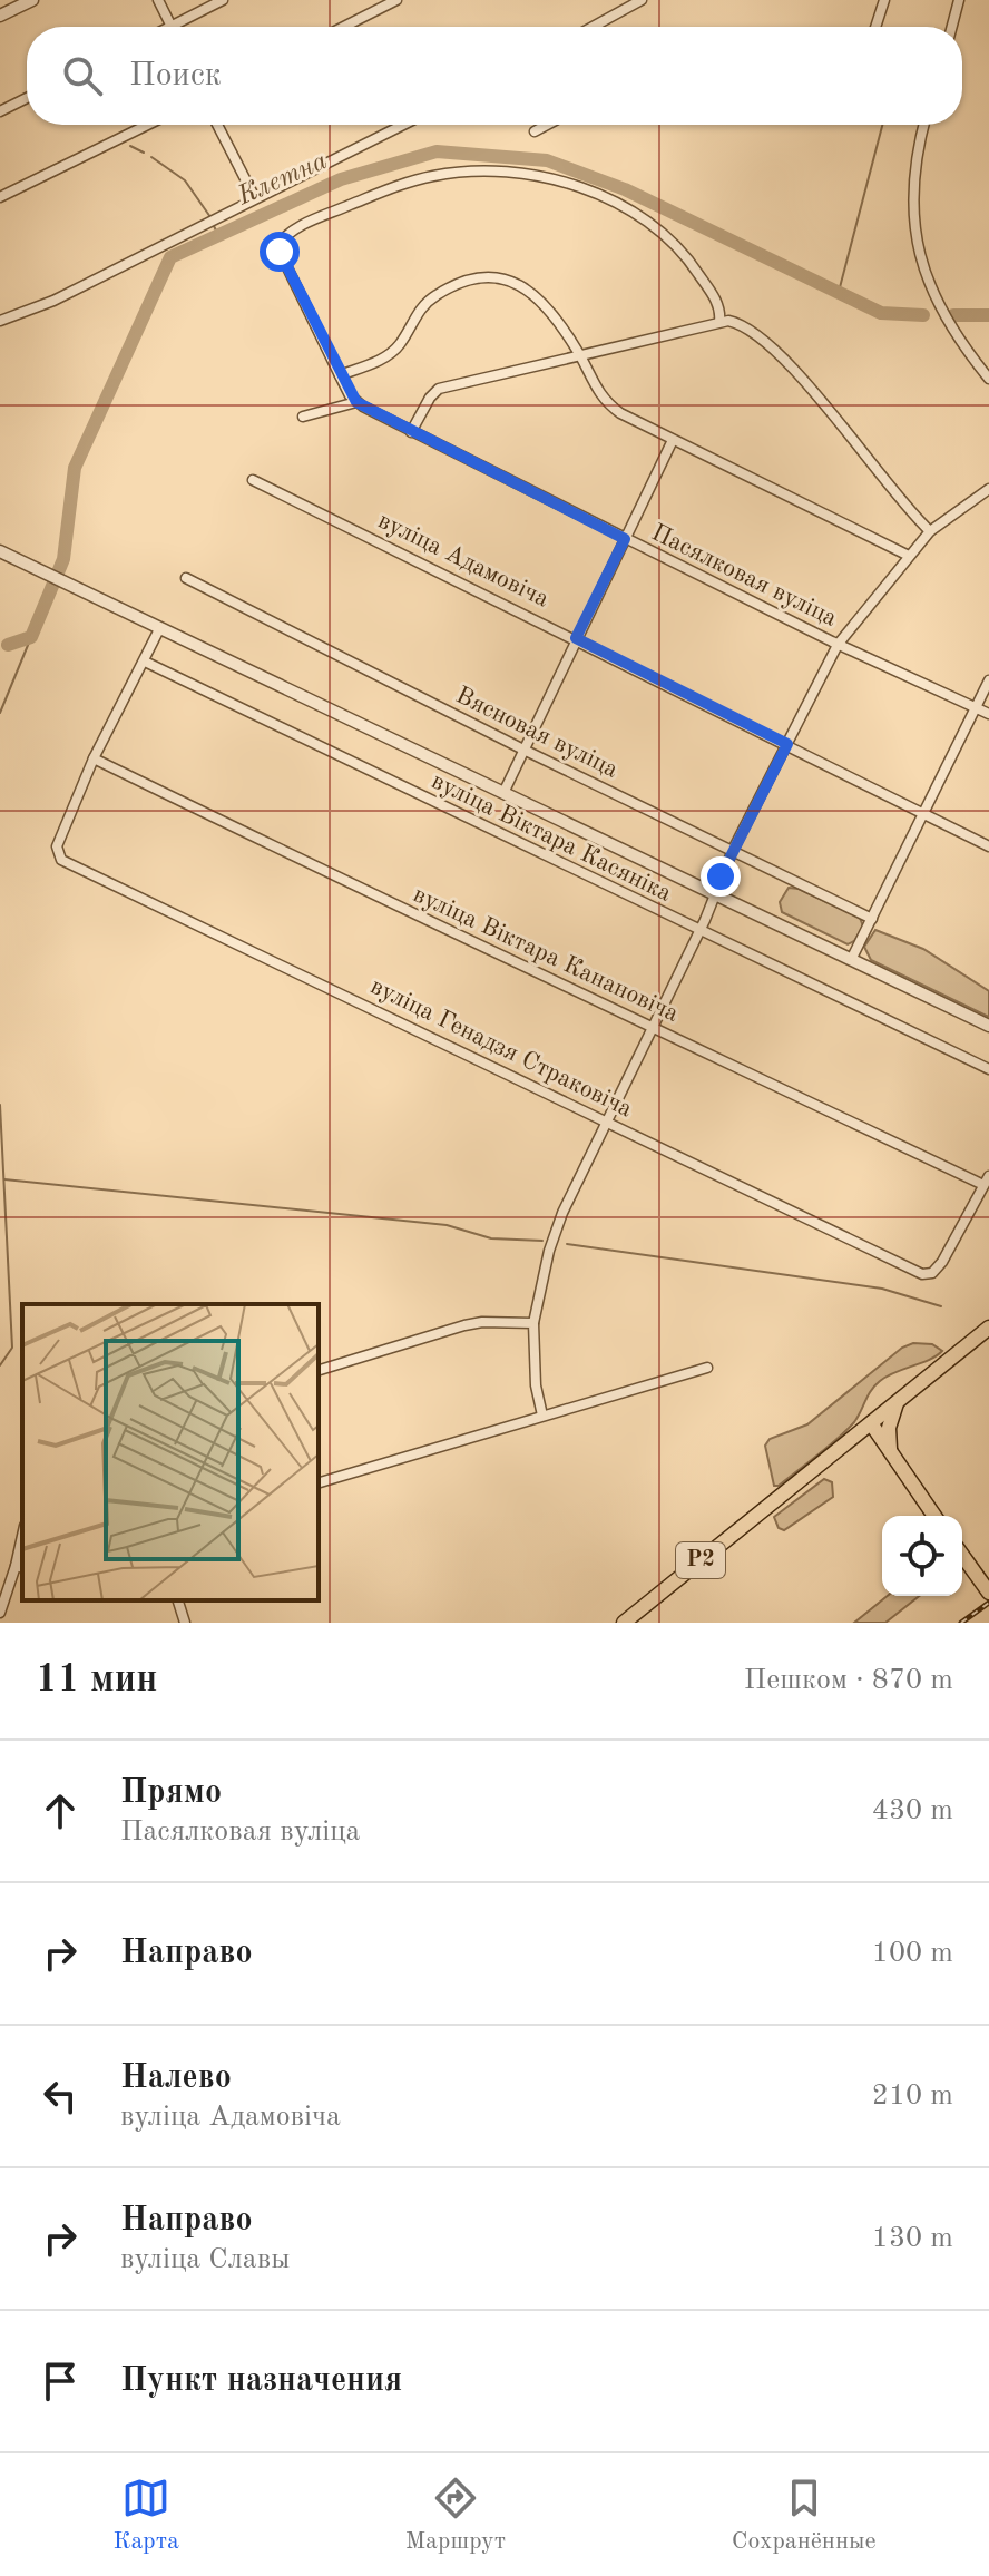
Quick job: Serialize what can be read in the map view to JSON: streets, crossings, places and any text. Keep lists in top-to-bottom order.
{
  "streets": {
    "main road": ["Р2"],
    "street": [
      "вуліца Адамовіча",
      "Пасялковая вуліца",
      "Вясновая вуліца",
      "вуліца Віктара Касяніка",
      "вуліца Віктара Канановіча",
      "вуліца Генадзя Страковіча"
    ]
  },
  "crossings": [
    ["вуліца Віктара Канановіча", "вуліца Генадзя Страковіча"]
  ],
  "water": ["Клетна"],
  "page": {
    "search": "Поиск",
    "heading": ["11 мин", "Пешком · 870 m"],
    "list": [
      ["Прямо", "Пасялковая вуліца", "430 m"],
      ["Направо", "100 m"],
      ["Налево", "вуліца Адамовіча", "210 m"],
      ["Направо", "вуліца Славы", "130 m"],
      "Пункт назначения"
    ],
    "nav": ["Карта", "Маршрут", "Сохранённые"]
  }
}
